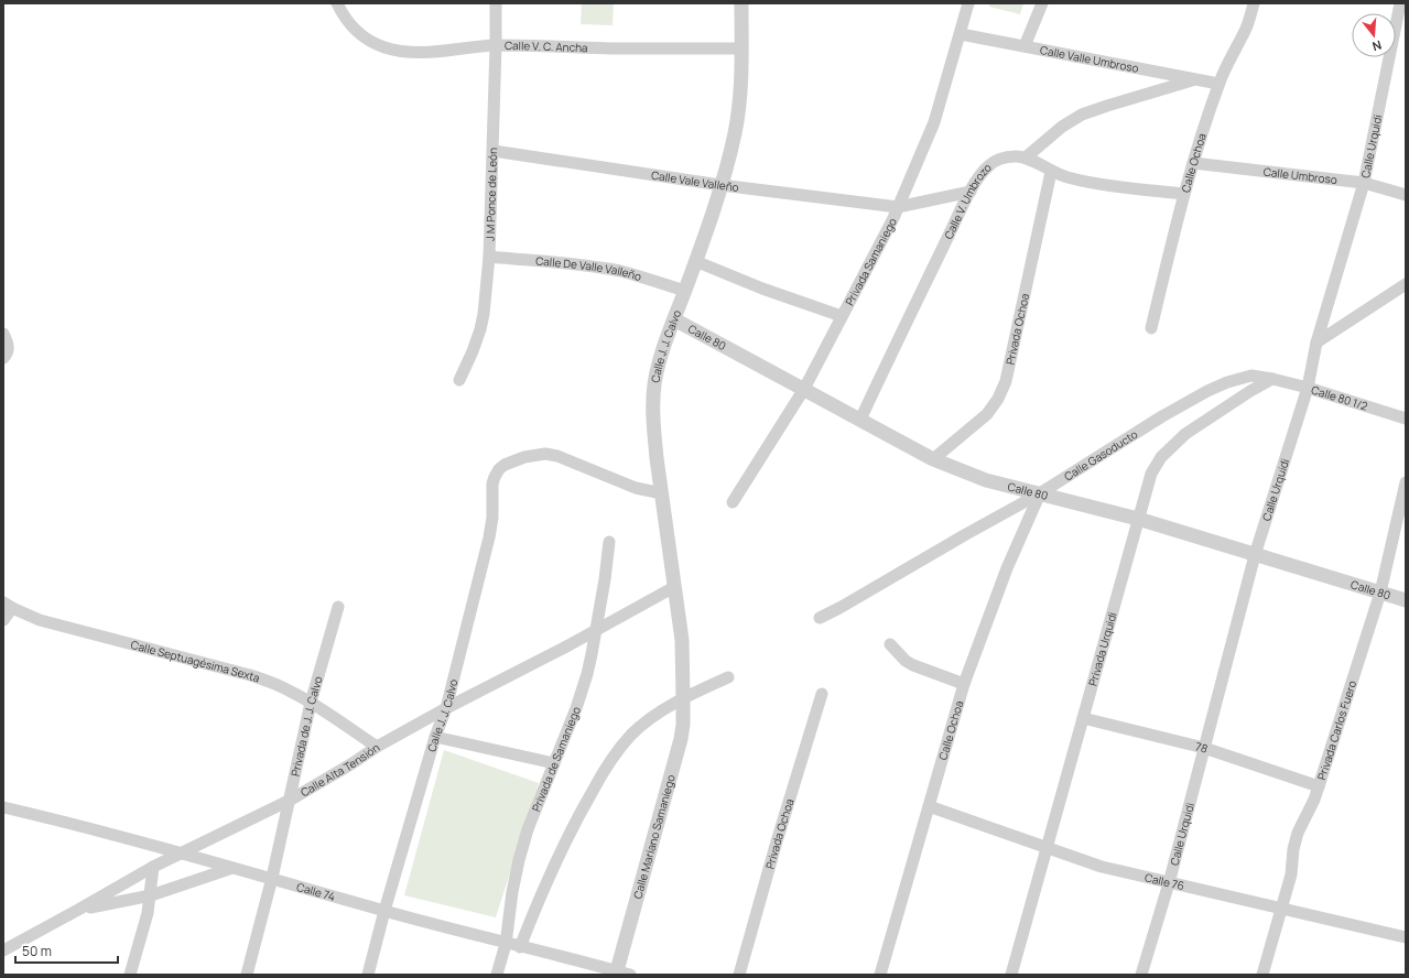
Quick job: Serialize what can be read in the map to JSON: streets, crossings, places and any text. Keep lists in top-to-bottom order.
{
  "streets": {
    "street": [
      "Calle V. C. Ancha",
      "Calle Valle Umbroso",
      "Calle Urquidi",
      "Calle Ochoa",
      "Calle Umbroso",
      "Calle Vale Valleño",
      "J M Ponce de León",
      "Calle V. Umbrozo",
      "Privada Samaniego",
      "Calle De Valle Valleño",
      "Privada Ochoa",
      "Calle 80",
      "Calle J. J. Calvo",
      "Calle 80 1/2",
      "Calle Gasoducto",
      "Privada Urquidi",
      "Calle Septuagésima Sexta",
      "Privada de J. J. Calvo",
      "Privada Carlos Fuero",
      "78",
      "Privada de Samaniego",
      "Calle Alta Tensión",
      "Calle Mariano Samaniego",
      "Calle 76",
      "Calle 74"
    ]
  },
  "crossings": [
    ["Calle V. C. Ancha", "J M Ponce de León"],
    ["Calle V. C. Ancha", "Calle J. J. Calvo"],
    ["Calle Valle Umbroso", "Calle Ochoa"],
    ["Calle Valle Umbroso", "Privada Samaniego"],
    ["Calle Urquidi", "Calle Umbroso"],
    ["Calle Urquidi", "Calle 80"],
    ["Calle Urquidi", "Calle 80 1/2"],
    ["Calle Urquidi", "78"],
    ["Calle Urquidi", "Calle 76"],
    ["Calle Ochoa", "Calle Umbroso"],
    ["Calle Ochoa", "Calle 80"],
    ["Calle Ochoa", "Calle Gasoducto"],
    ["Calle Ochoa", "Calle 76"],
    ["Calle Vale Valleño", "J M Ponce de León"],
    ["Calle Vale Valleño", "Calle V. Umbrozo"],
    ["Calle Vale Valleño", "Privada Samaniego"],
    ["Calle Vale Valleño", "Calle J. J. Calvo"],
    ["J M Ponce de León", "Calle De Valle Valleño"],
    ["Calle V. Umbrozo", "Calle 80"],
    ["Privada Samaniego", "Calle 80"],
    ["Calle De Valle Valleño", "Calle J. J. Calvo"],
    ["Privada Ochoa", "Calle 80"],
    ["Calle 80", "Calle J. J. Calvo"],
    ["Calle 80", "Calle Gasoducto"],
    ["Calle 80", "Privada Urquidi"],
    ["Calle 80", "Privada Carlos Fuero"],
    ["Calle J. J. Calvo", "Calle Alta Tensión"],
    ["Calle J. J. Calvo", "Calle Mariano Samaniego"],
    ["Calle J. J. Calvo", "Calle 74"],
    ["Calle 80 1/2", "Calle Gasoducto"],
    ["Calle 80 1/2", "Privada Urquidi"],
    ["Calle Gasoducto", "Privada Urquidi"],
    ["Privada Urquidi", "78"],
    ["Privada Urquidi", "Calle 76"],
    ["Calle Septuagésima Sexta", "Privada de J. J. Calvo"],
    ["Calle Septuagésima Sexta", "Calle Alta Tensión"],
    ["Privada de J. J. Calvo", "Calle Alta Tensión"],
    ["Privada de J. J. Calvo", "Calle 74"],
    ["Privada Carlos Fuero", "78"],
    ["Privada Carlos Fuero", "Calle 76"],
    ["Privada de Samaniego", "Calle Alta Tensión"],
    ["Privada de Samaniego", "Calle 74"],
    ["Calle Alta Tensión", "Calle 74"],
    ["Calle Mariano Samaniego", "Calle 74"]
  ],
  "scale_bar": "50 m",
  "north": "bottom"
}
